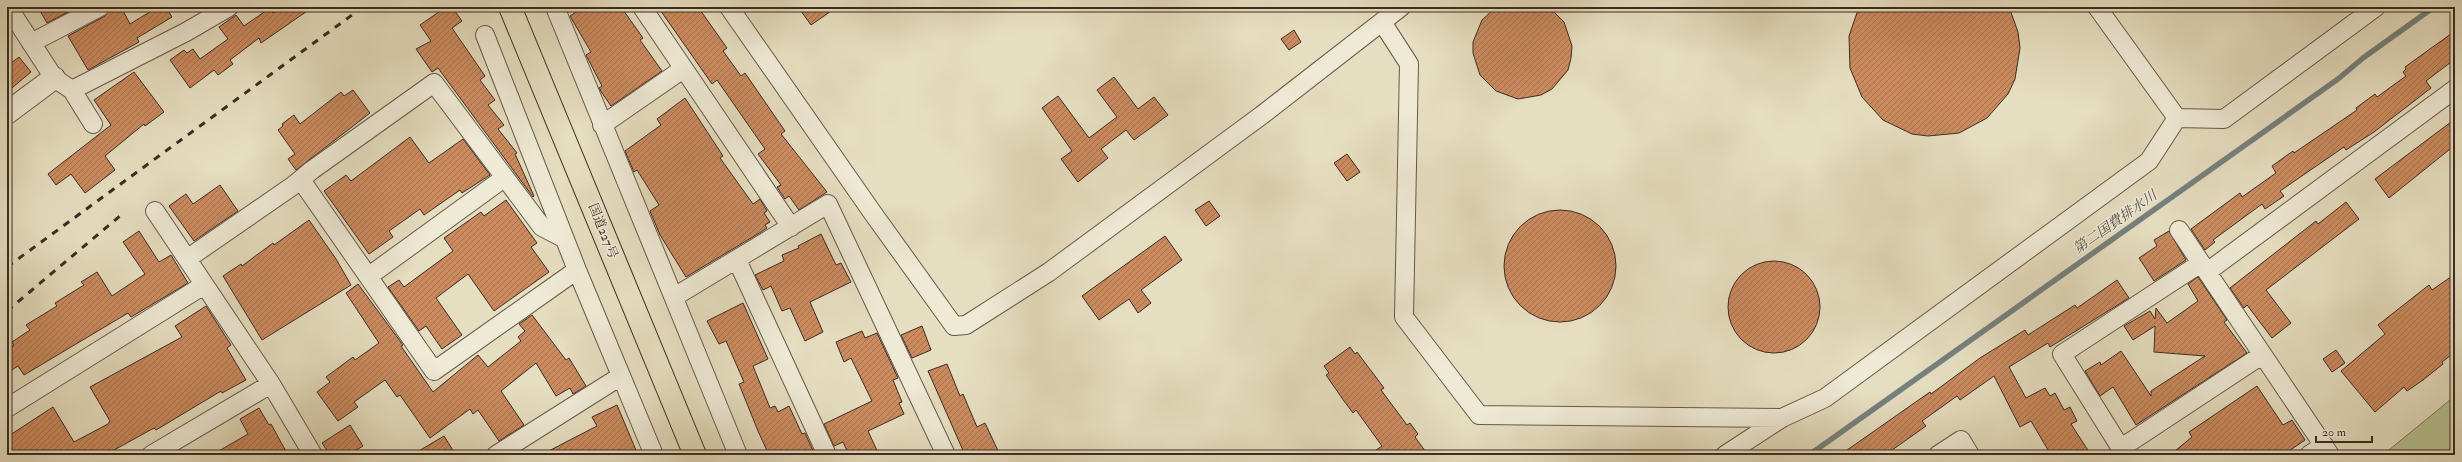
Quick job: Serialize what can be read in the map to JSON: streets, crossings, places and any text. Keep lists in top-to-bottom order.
{
  "streets": {
    "highway": ["国道227号"]
  },
  "water": ["第二国費排水川"],
  "scale_bar": "20 m"
}
